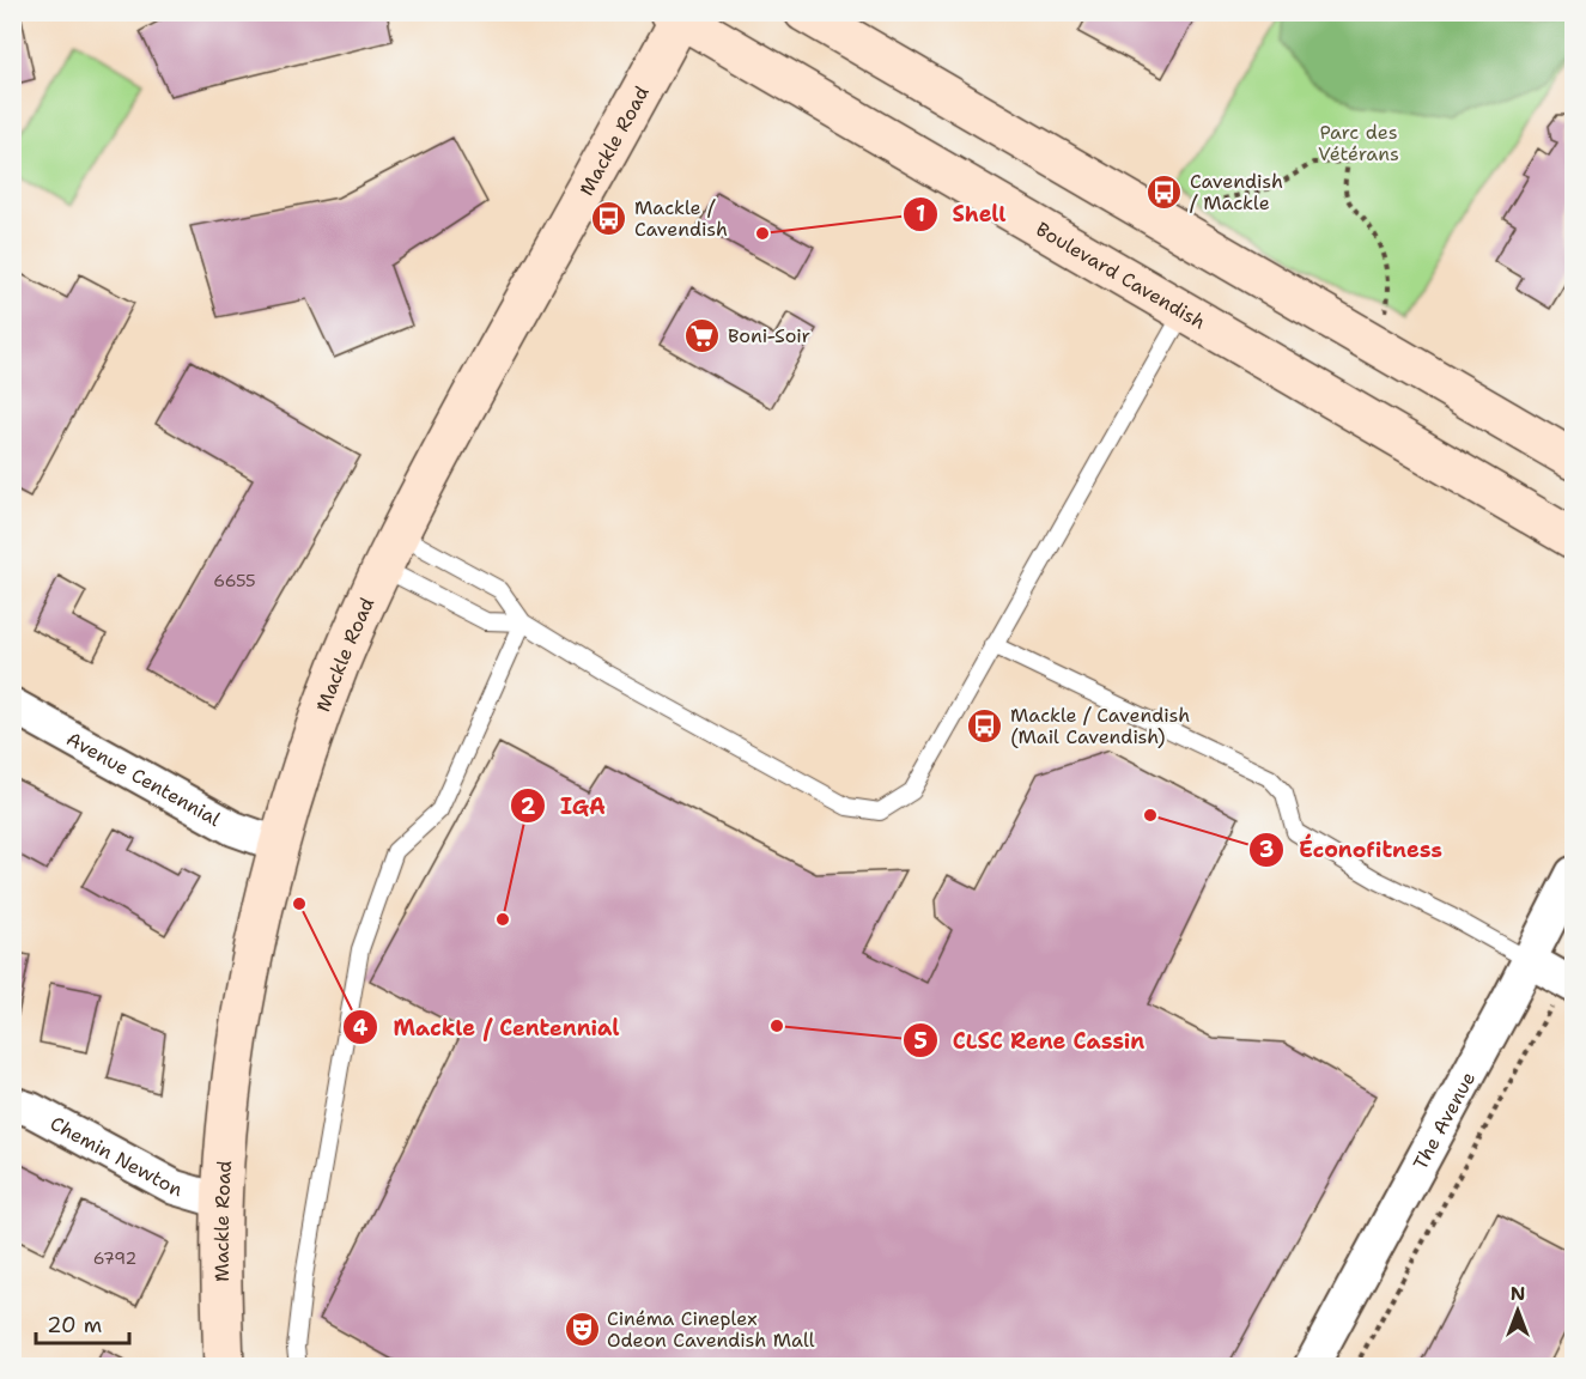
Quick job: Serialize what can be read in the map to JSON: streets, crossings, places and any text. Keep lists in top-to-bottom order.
{
  "streets": {
    "main road": ["Mackle Road", "Boulevard Cavendish"],
    "street": ["Avenue Centennial", "The Avenue", "Chemin Newton"]
  },
  "crossings": [
    ["Mackle Road", "Boulevard Cavendish"],
    ["Mackle Road", "Avenue Centennial"],
    ["Mackle Road", "Chemin Newton"]
  ],
  "parks": ["Parc des Vétérans"],
  "places": {
    "bus stop": ["Cavendish / Mackle", "Mackle / Cavendish", "Mackle / Cavendish (Mail Cavendish)"],
    "other": [
      "Shell",
      "Éconofitness",
      "Mackle / Centennial",
      "IGA",
      "CLSC Rene Cassin"
    ],
    "supermarket": ["Boni-Soir"],
    "theatre": ["Cinéma Cineplex Odeon Cavendish Mall"]
  },
  "house_numbers": ["6655", "6792"],
  "scale_bar": "20 m",
  "north": "top"
}
